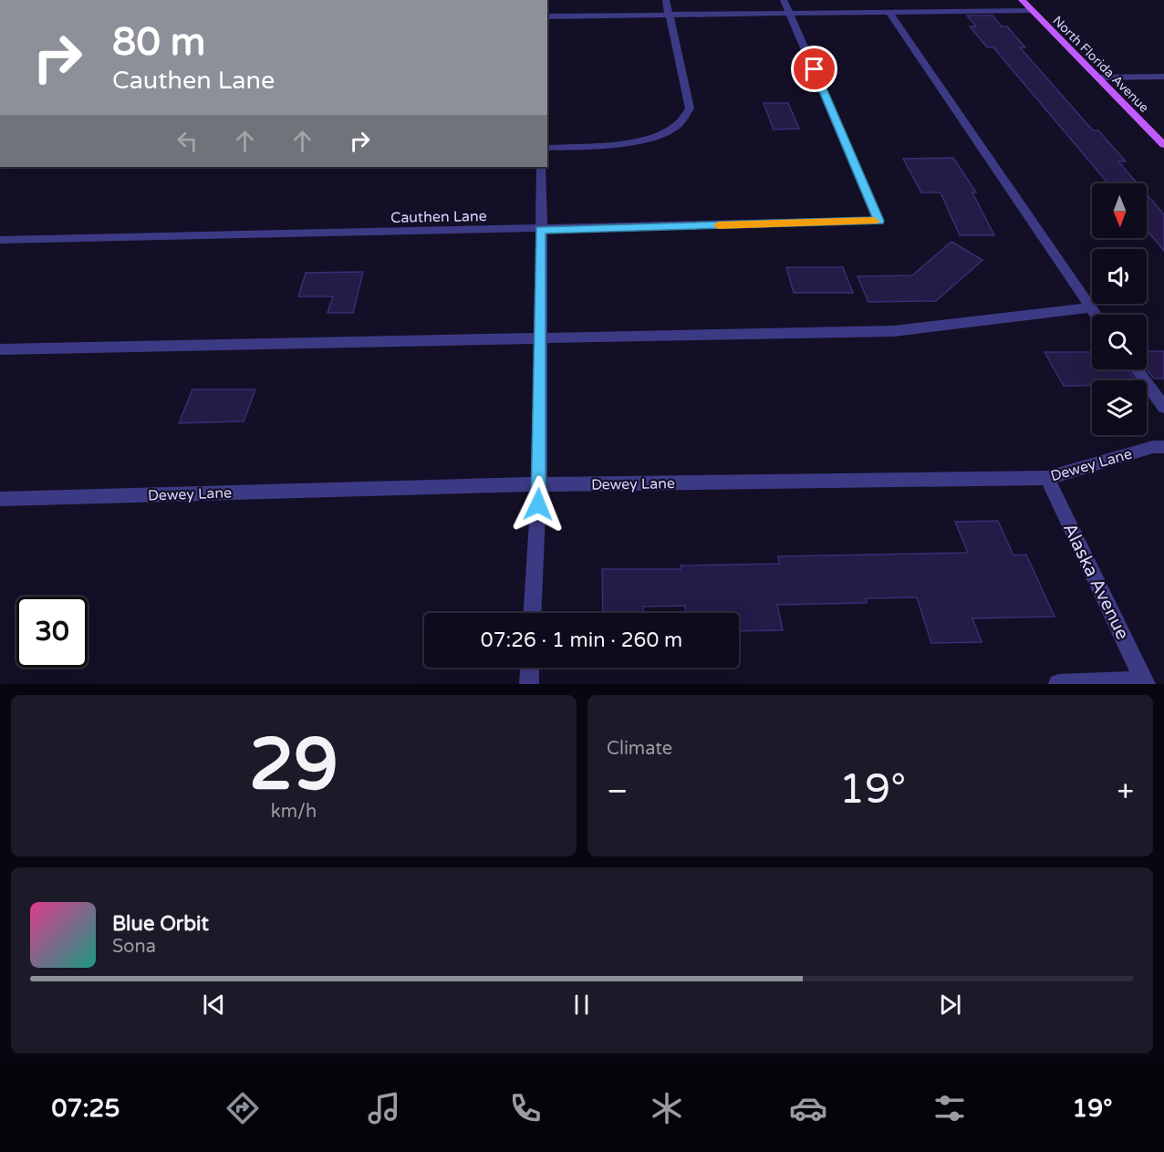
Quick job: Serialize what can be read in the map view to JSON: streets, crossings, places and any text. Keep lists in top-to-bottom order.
{
  "streets": {
    "main road": ["North Florida Avenue"],
    "street": ["Cauthen Lane", "Dewey Lane", "Alaska Avenue"]
  },
  "crossings": [
    ["Dewey Lane", "Alaska Avenue"]
  ],
  "north": "bottom",
  "page": {
    "turn": ["80 m", "Cauthen Lane"],
    "limit": "30",
    "trip": "07:26 · 1 min · 260 m",
    "tile": [
      ["29", "km/h"],
      "Climate"
    ],
    "heat": ["−", "19°", "+"],
    "song": ["Blue Orbit", "Sona"],
    "tabs": ["07:25", "19°"]
  }
}
